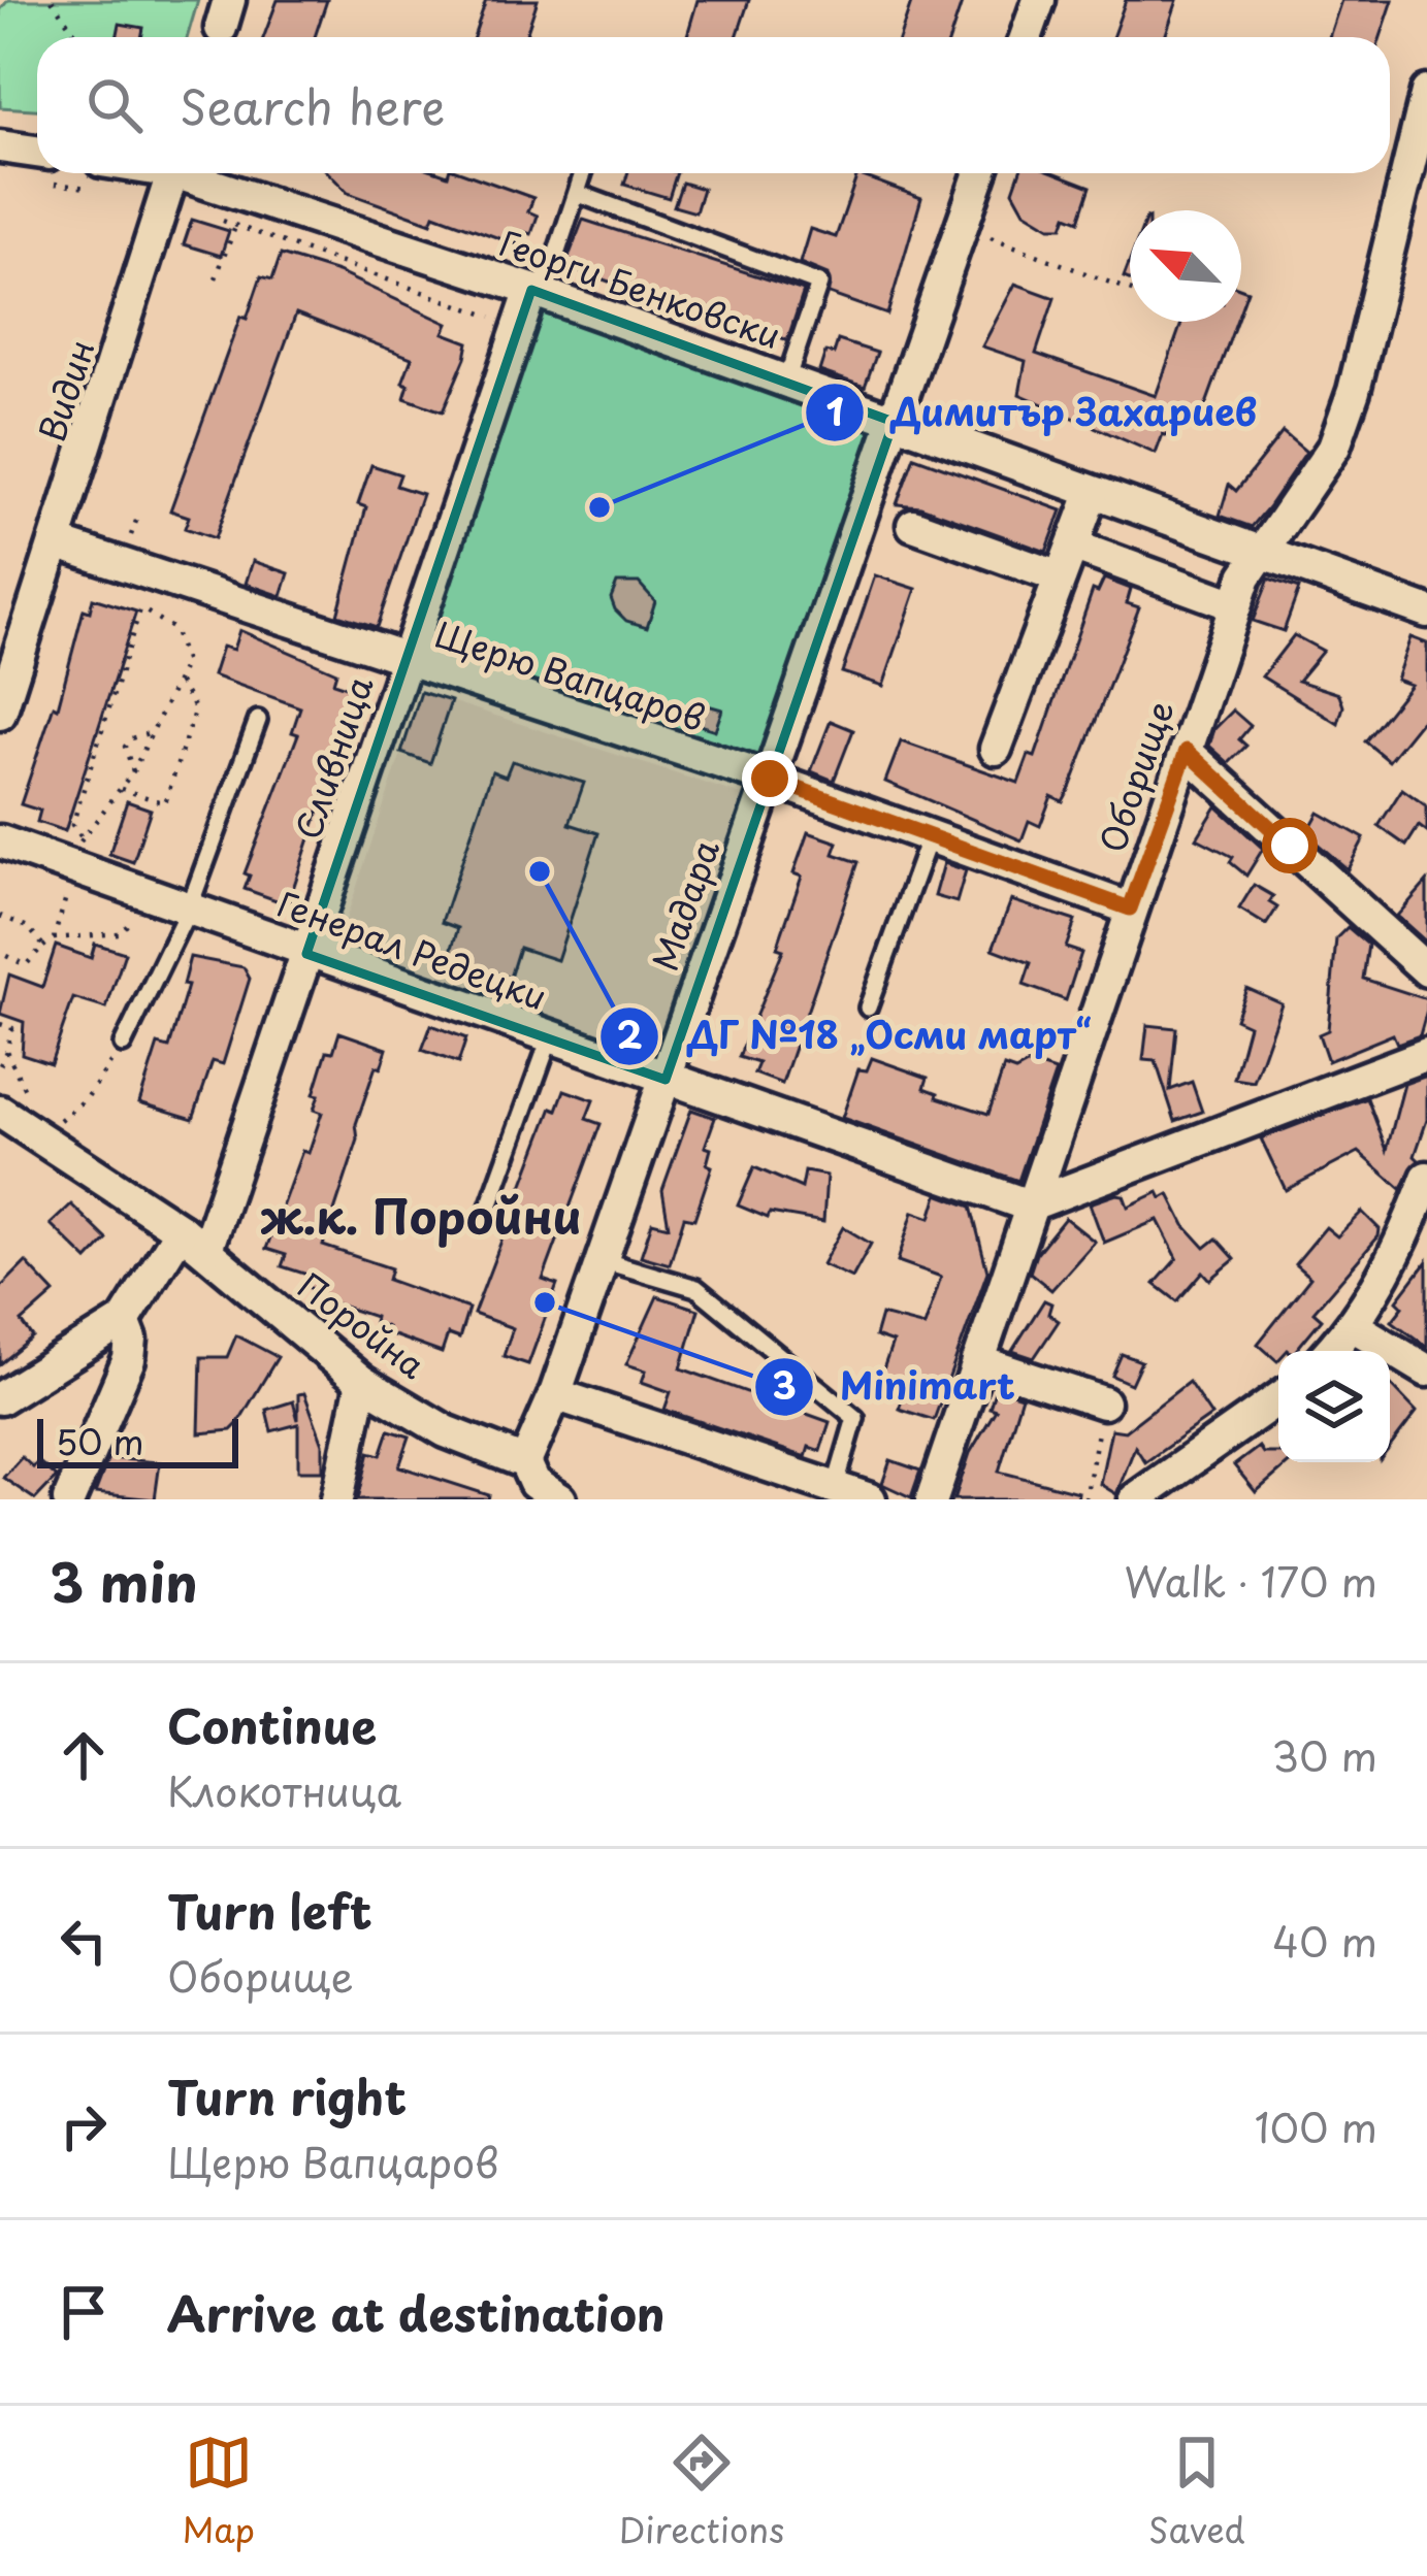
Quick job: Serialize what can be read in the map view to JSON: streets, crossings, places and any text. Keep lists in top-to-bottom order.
{
  "streets": {
    "street": [
      "Георги Бенковски",
      "Видин",
      "Щерю Вапцаров",
      "Сливница",
      "Оборище",
      "Мадара",
      "Генерал Редецки",
      "Поройна"
    ]
  },
  "crossings": [
    ["Георги Бенковски", "Сливница"],
    ["Георги Бенковски", "Оборище"],
    ["Георги Бенковски", "Мадара"],
    ["Видин", "Щерю Вапцаров"],
    ["Щерю Вапцаров", "Сливница"],
    ["Щерю Вапцаров", "Оборище"],
    ["Щерю Вапцаров", "Мадара"],
    ["Сливница", "Генерал Редецки"],
    ["Сливница", "Поройна"],
    ["Оборище", "Генерал Редецки"],
    ["Мадара", "Генерал Редецки"],
    ["Мадара", "Поройна"]
  ],
  "districts": ["ж.к. Поройни"],
  "places": ["Димитър Захариев", "ДГ №18 „Осми март“", "Minimart"],
  "scale_bar": "50 m",
  "north": "top left",
  "page": {
    "search": "Search here",
    "scale": "50 m",
    "heading": ["3 min", "Walk · 170 m"],
    "list": [
      ["Continue", "Клокотница", "30 m"],
      ["Turn left", "Оборище", "40 m"],
      ["Turn right", "Щерю Вапцаров", "100 m"],
      "Arrive at destination"
    ],
    "nav": ["Map", "Directions", "Saved"]
  }
}
